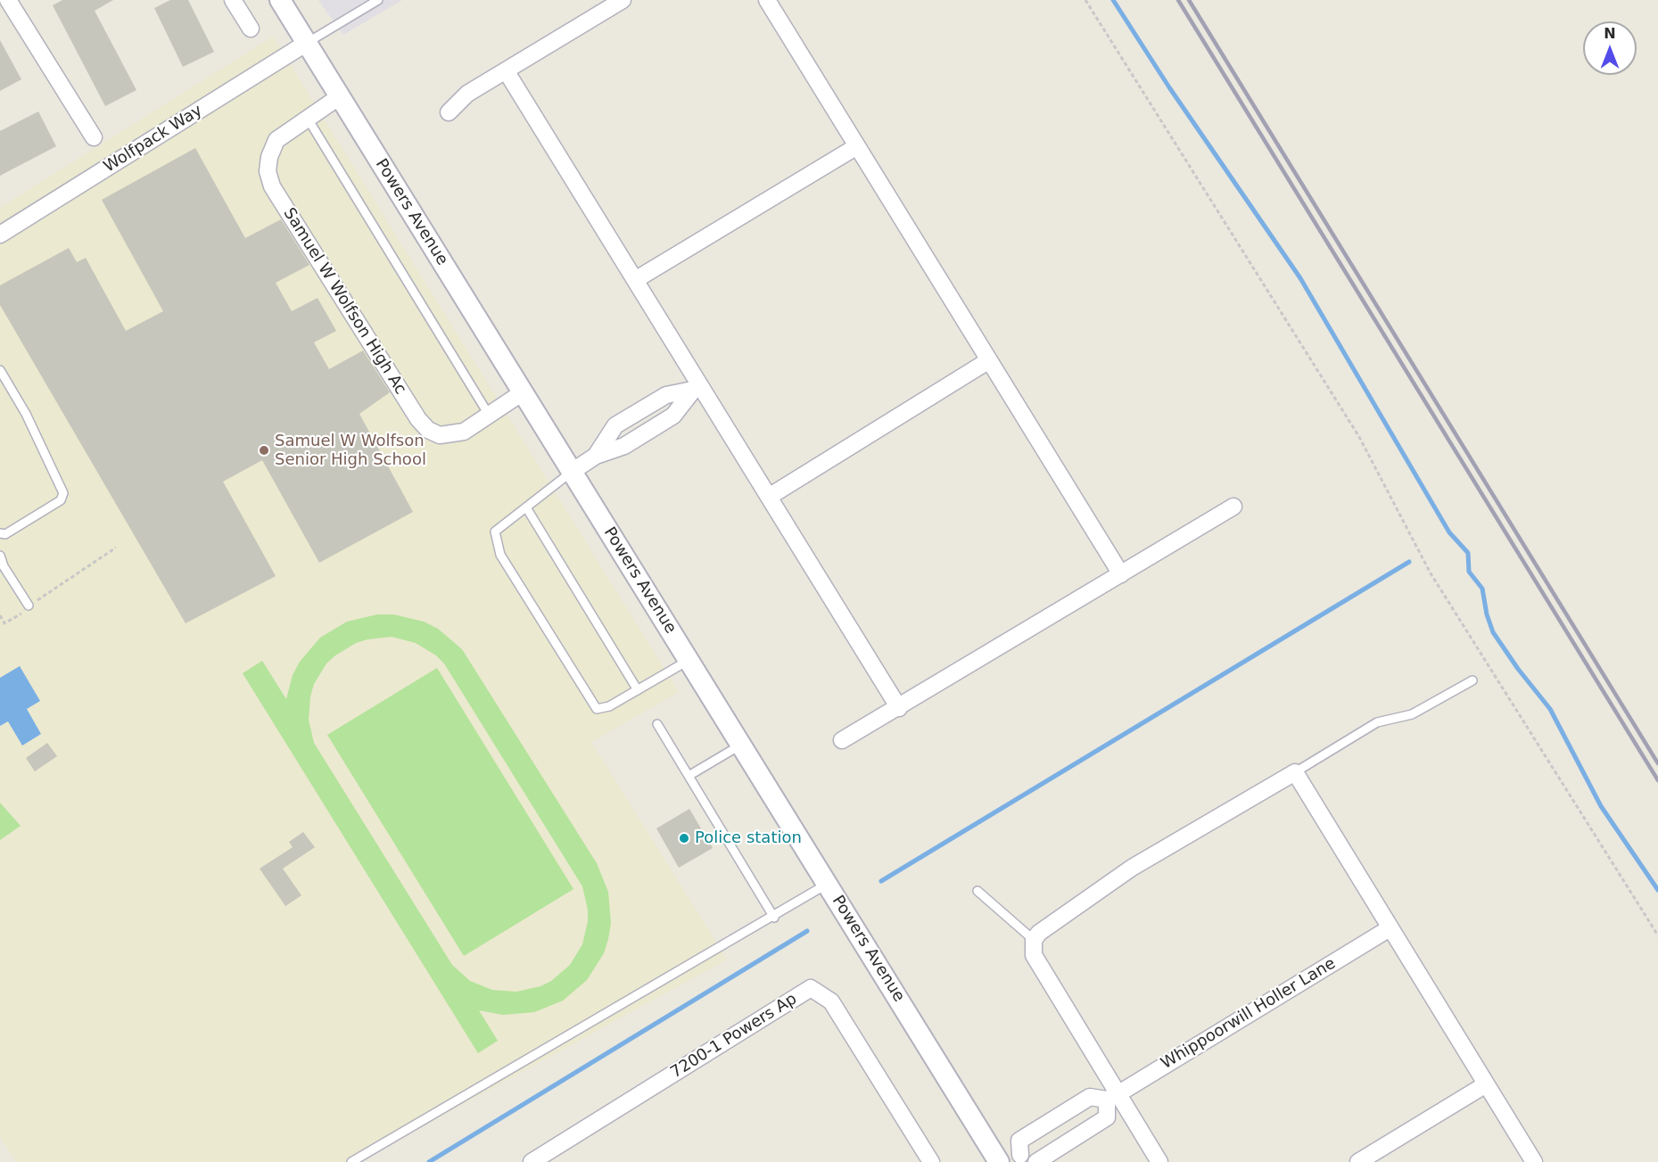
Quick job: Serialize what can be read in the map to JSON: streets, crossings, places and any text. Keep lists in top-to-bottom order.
{
  "streets": {
    "street": [
      "Wolfpack Way",
      "Powers Avenue",
      "Samuel W Wolfson High Ac",
      "Whippoorwill Holler Lane",
      "7200-1 Powers Ap"
    ]
  },
  "crossings": [
    ["Wolfpack Way", "Powers Avenue"],
    ["Powers Avenue", "Samuel W Wolfson High Ac"]
  ],
  "places": ["Samuel W Wolfson Senior High School", "Police station"],
  "north": "top"
}
